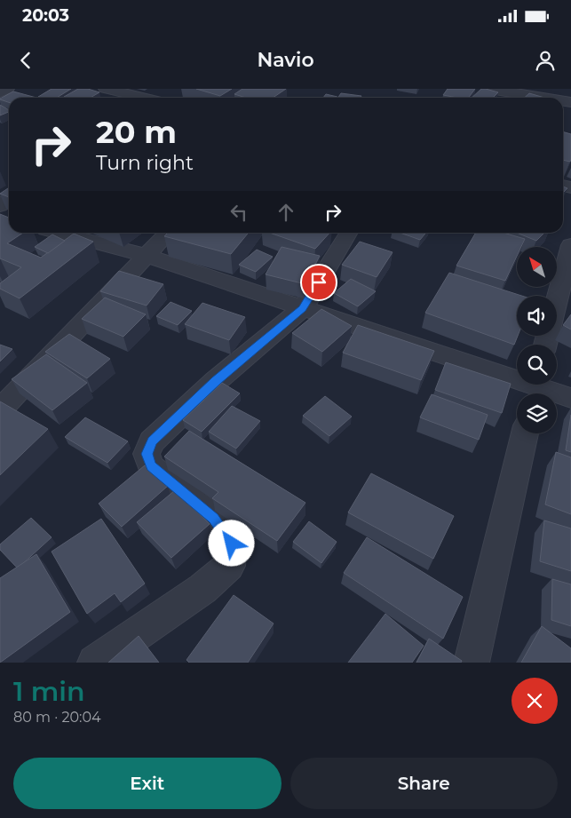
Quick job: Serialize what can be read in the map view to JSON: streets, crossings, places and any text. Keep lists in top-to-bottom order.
{
  "north": "top left",
  "page": {
    "status": "20:03",
    "header": "Navio",
    "turn": ["20 m", "Turn right"],
    "heading": ["1 min", "80 m · 20:04"],
    "buttons": ["Exit", "Share"]
  }
}
